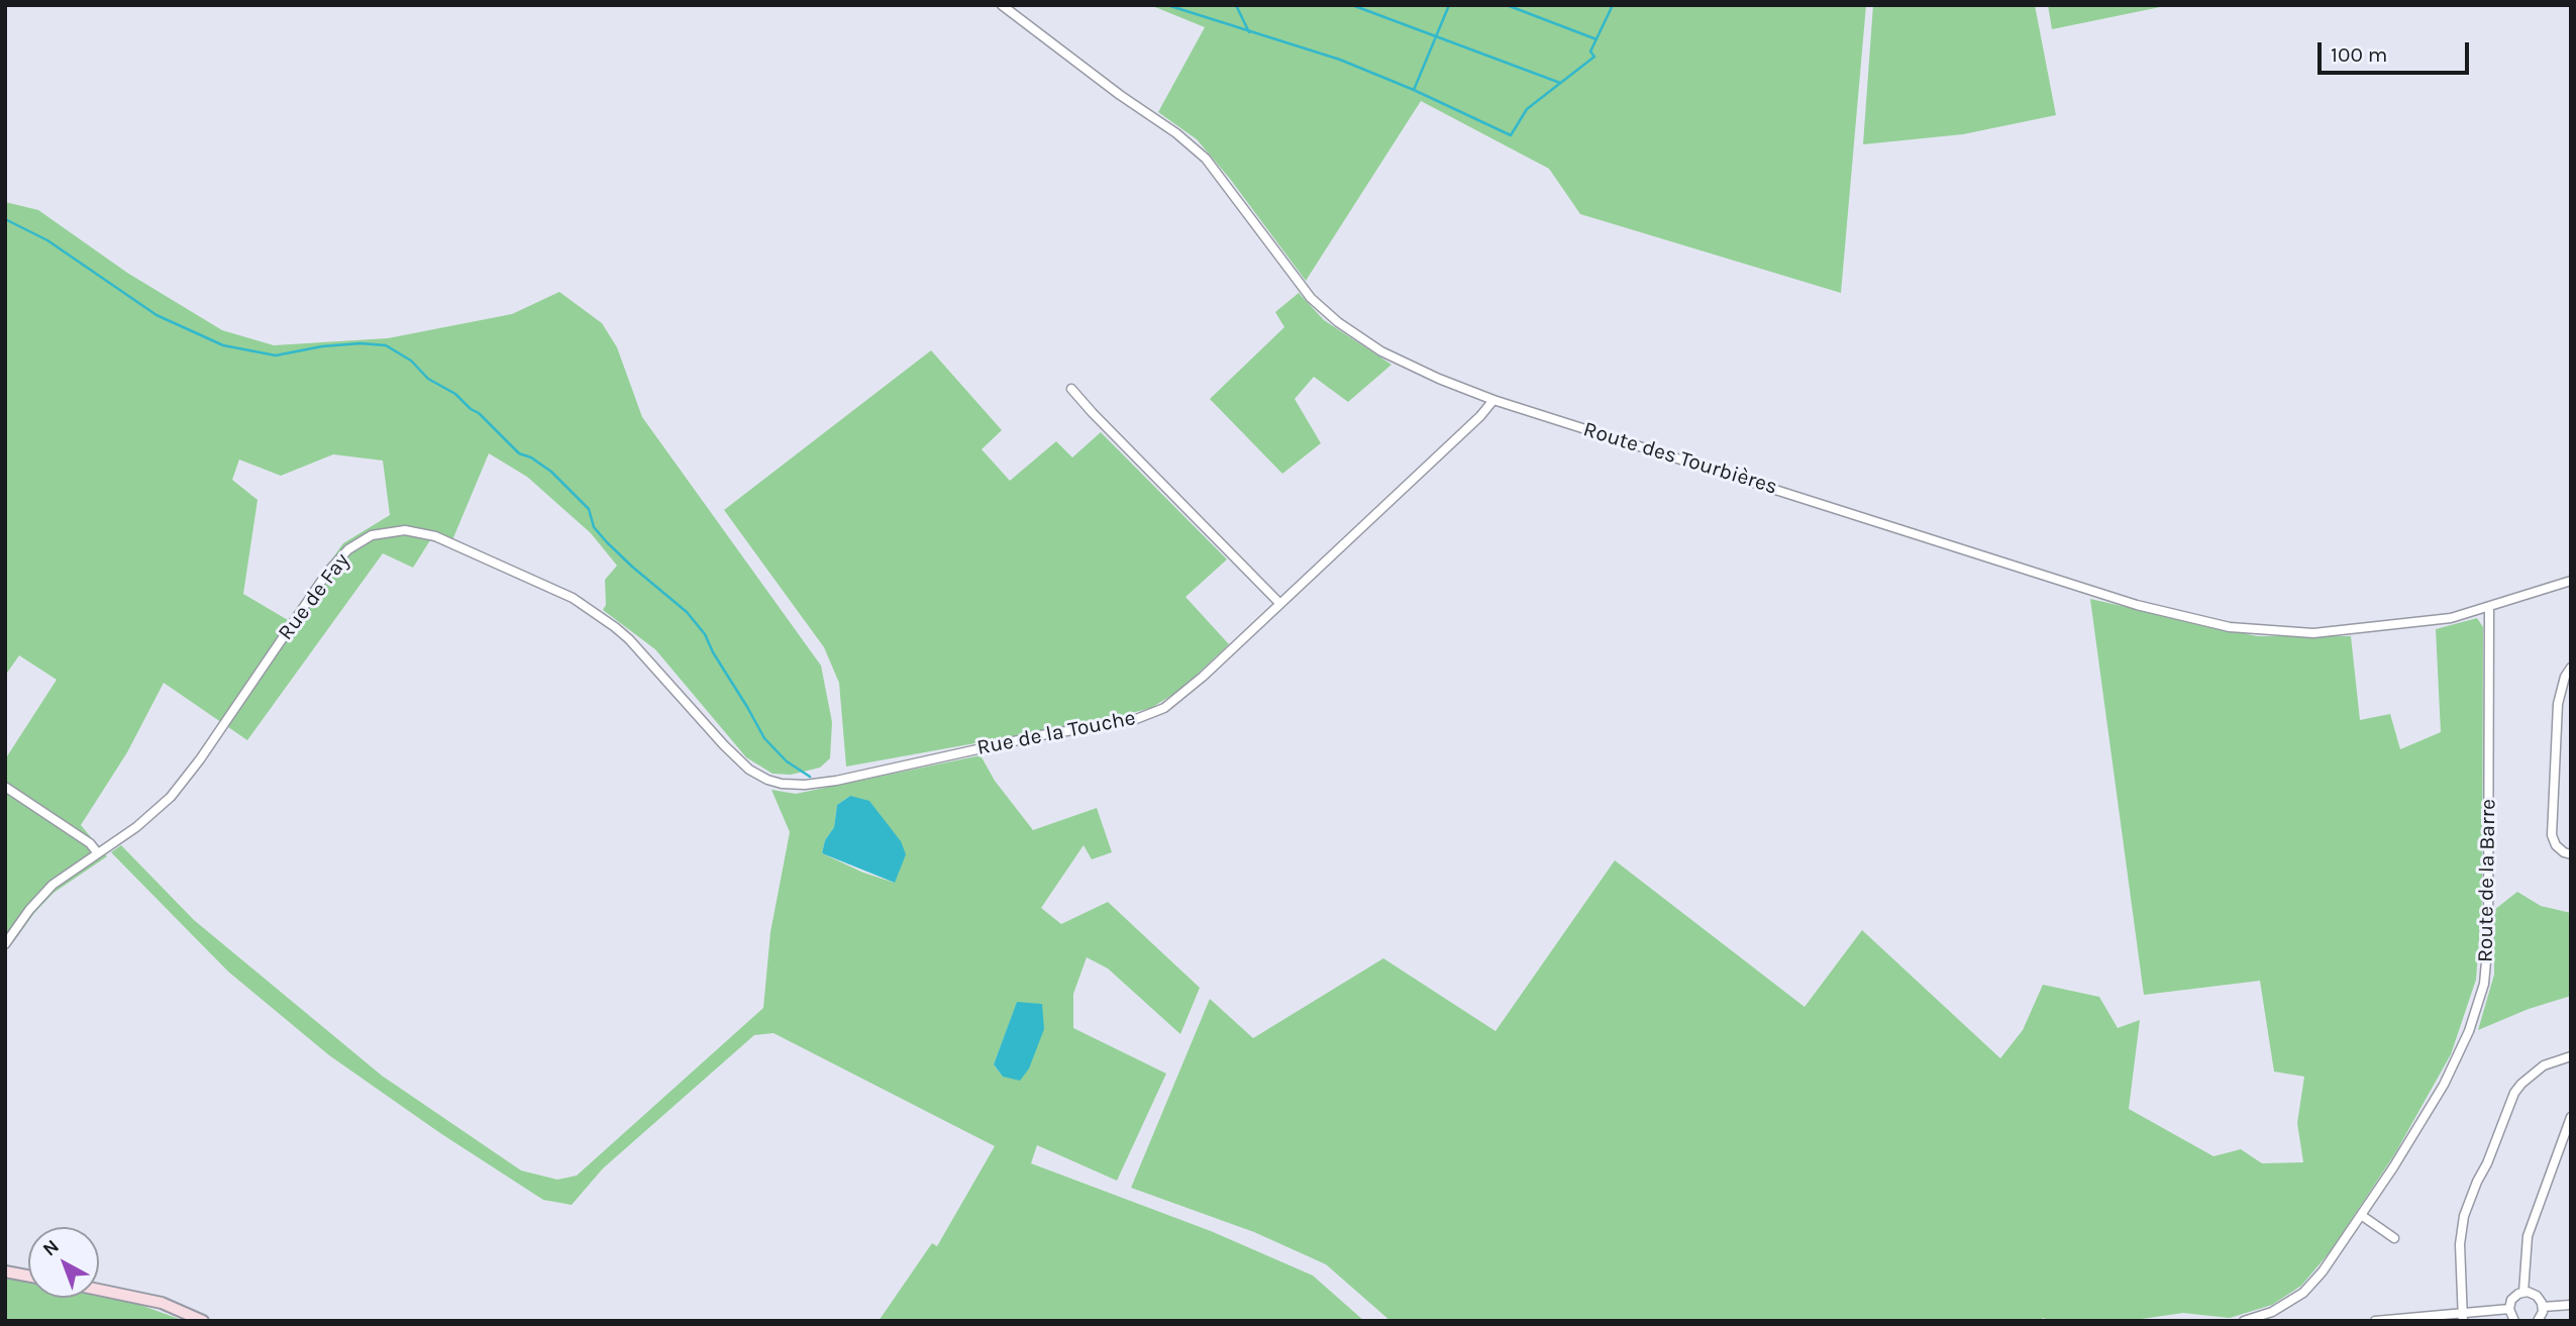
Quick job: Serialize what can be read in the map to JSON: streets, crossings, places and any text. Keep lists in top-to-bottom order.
{
  "streets": {
    "street": [
      "Route des Tourbières",
      "Rue de Fay",
      "Rue de la Touche",
      "Route de la Barre"
    ]
  },
  "crossings": [
    ["Route des Tourbières", "Rue de la Touche"],
    ["Route des Tourbières", "Route de la Barre"],
    ["Rue de Fay", "Rue de la Touche"]
  ],
  "scale_bar": "100 m",
  "north": "top left"
}
